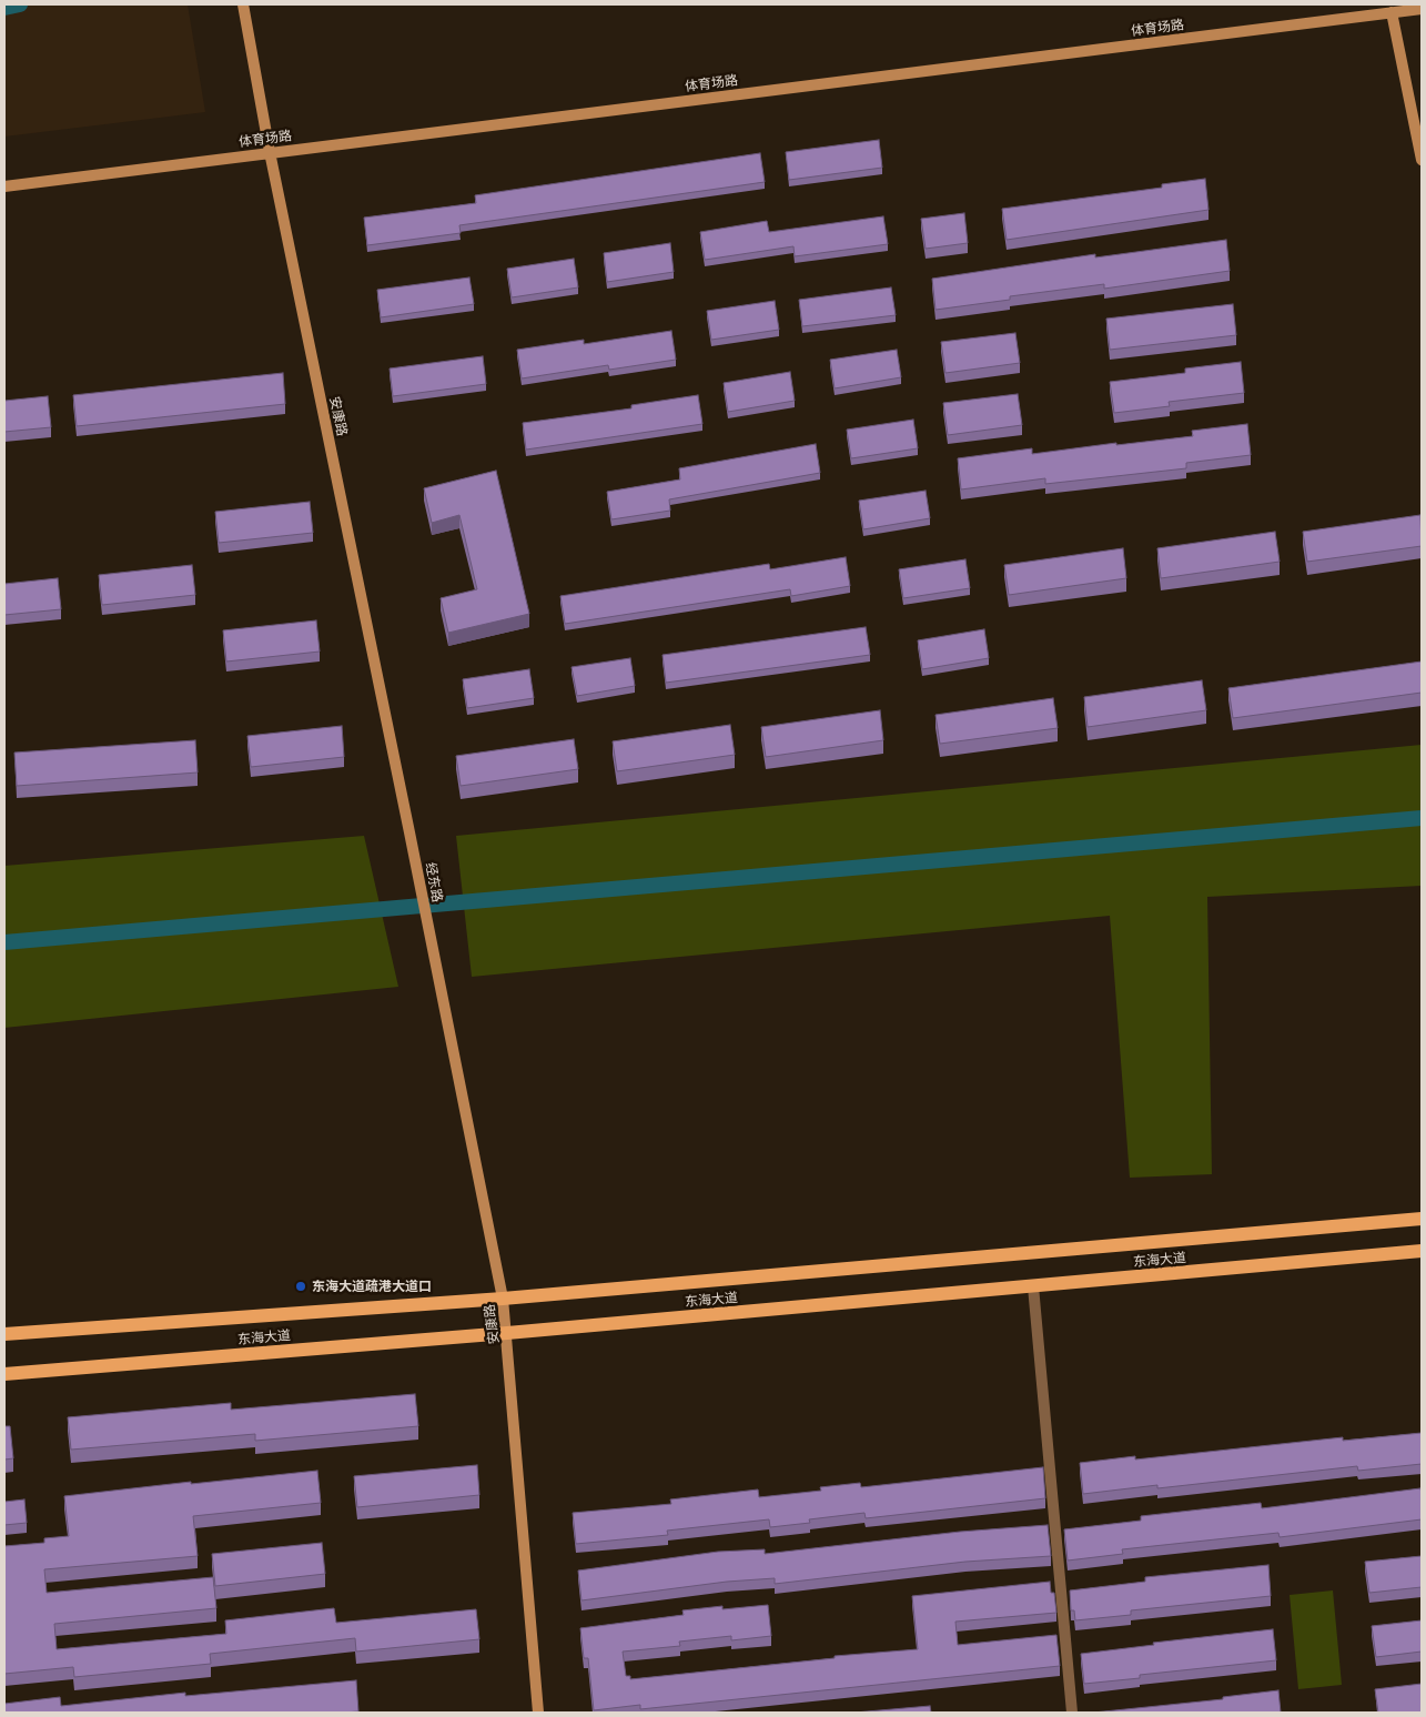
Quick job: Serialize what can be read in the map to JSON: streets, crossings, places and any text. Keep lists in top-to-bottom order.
{
  "streets": {
    "main road": ["东海大道"],
    "street": ["体育场路", "安康路", "经东路"]
  },
  "crossings": [
    ["体育场路", "安康路"],
    ["安康路", "经东路"],
    ["安康路", "东海大道"]
  ],
  "places": ["东海大道疏港大道口"]
}
